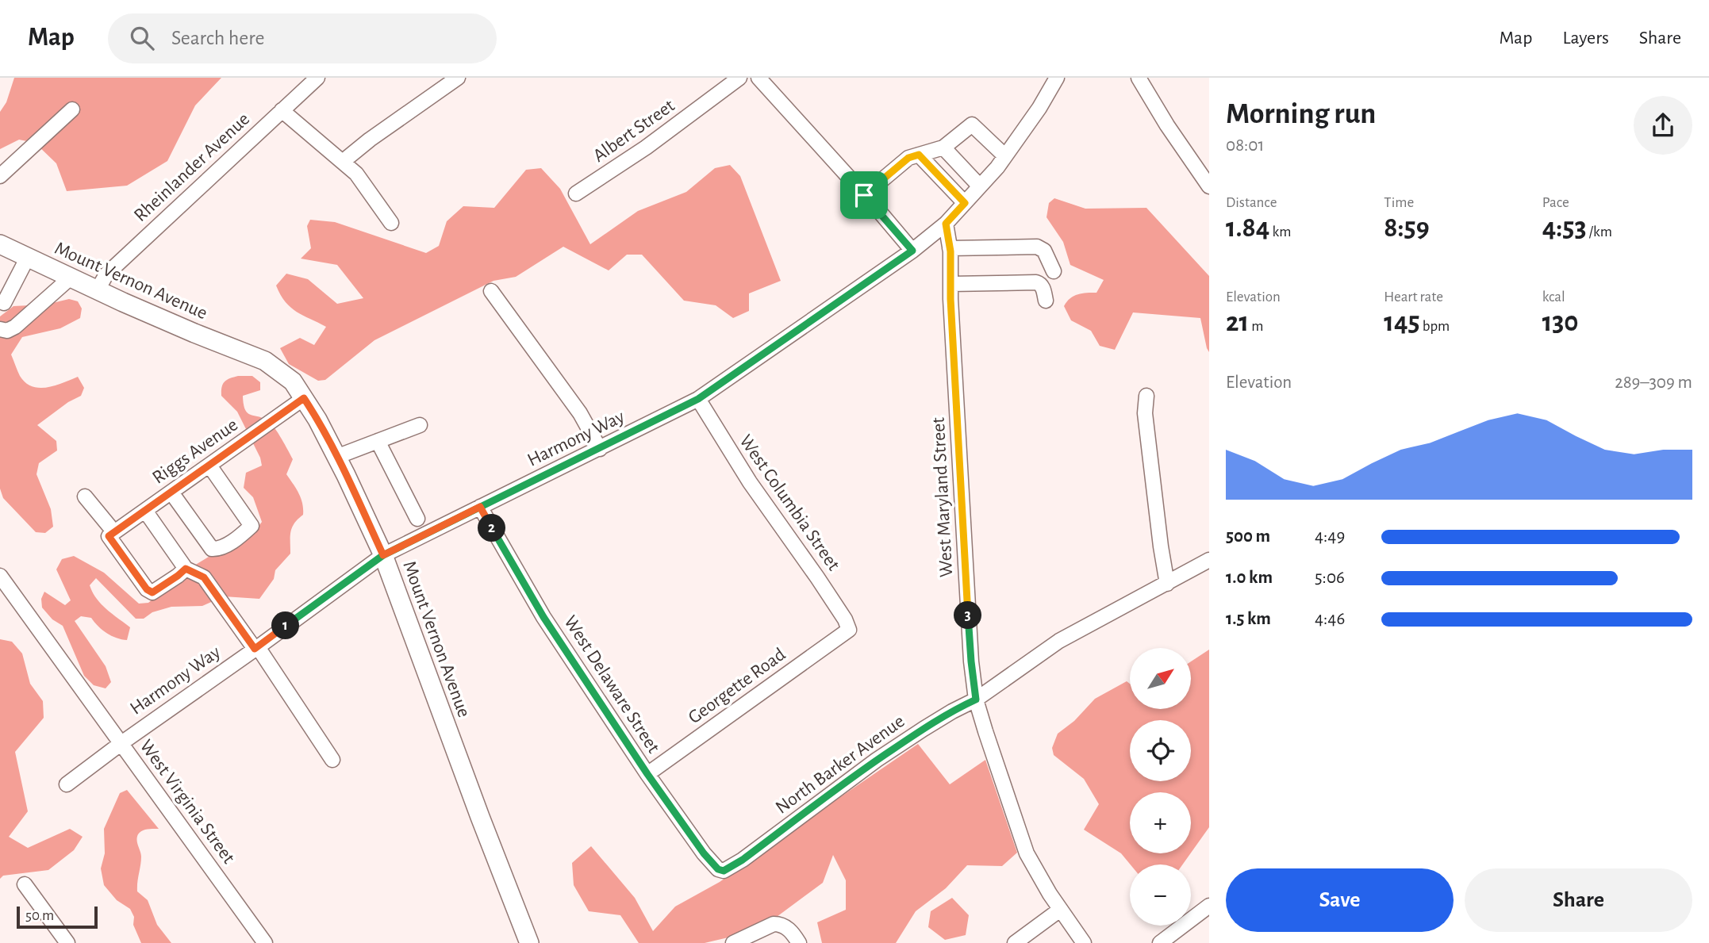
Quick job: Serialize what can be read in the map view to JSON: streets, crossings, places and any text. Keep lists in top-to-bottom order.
{
  "streets": {
    "main road": ["Mount Vernon Avenue"],
    "street": [
      "Albert Street",
      "Rheinlander Avenue",
      "Harmony Way",
      "Riggs Avenue",
      "West Maryland Street",
      "West Columbia Street",
      "West Delaware Street",
      "Georgette Road",
      "North Barker Avenue",
      "West Virginia Street"
    ]
  },
  "crossings": [
    ["Rheinlander Avenue", "Mount Vernon Avenue"],
    ["Mount Vernon Avenue", "Harmony Way"],
    ["Mount Vernon Avenue", "Riggs Avenue"],
    ["Harmony Way", "West Maryland Street"],
    ["Harmony Way", "West Columbia Street"],
    ["Harmony Way", "West Delaware Street"],
    ["Harmony Way", "West Virginia Street"],
    ["West Maryland Street", "North Barker Avenue"],
    ["West Columbia Street", "Georgette Road"],
    ["West Delaware Street", "Georgette Road"],
    ["West Delaware Street", "North Barker Avenue"]
  ],
  "scale_bar": "50 m",
  "north": "top right",
  "page": {
    "header": "Map",
    "search": "Search here",
    "nav": ["Map", "Layers", "Share"],
    "heading": ["Morning run", "08:01"],
    "stats": [
      ["Distance", "1.84 km"],
      ["Time", "8:59"],
      ["Pace", "4:53 /km"],
      ["Elevation", "21 m"],
      ["Heart rate", "145 bpm"],
      ["kcal", "130"]
    ],
    "chart": ["Elevation", "289–309 m"],
    "pins": ["2", "3", "1"],
    "list": [
      {
        "name": "500 m",
        "note": "4:49"
      },
      {
        "name": "1.0 km",
        "note": "5:06"
      },
      {
        "name": "1.5 km",
        "note": "4:46"
      }
    ],
    "map_buttons": ["+", "−"],
    "buttons": ["Save", "Share"],
    "scale": "50 m"
  }
}
